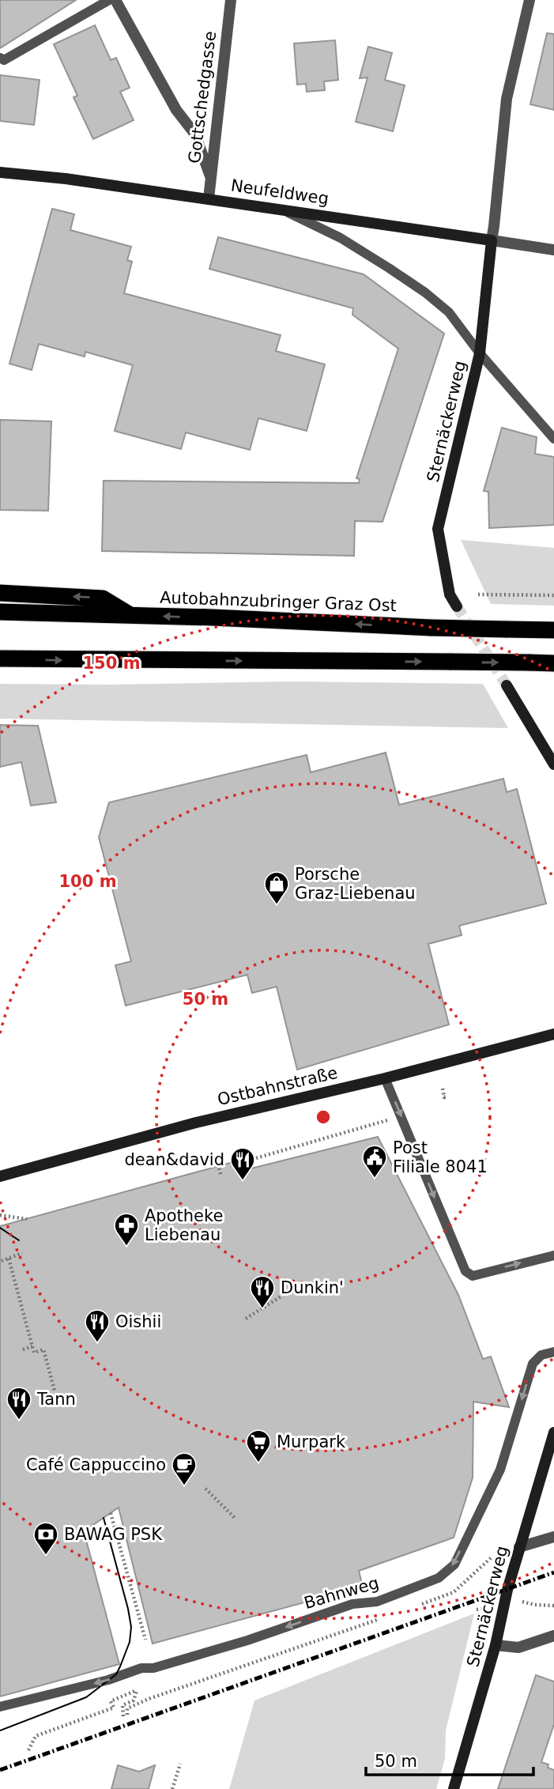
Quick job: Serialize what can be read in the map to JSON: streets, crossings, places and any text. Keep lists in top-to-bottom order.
{
  "streets": {
    "highway": ["Autobahnzubringer Graz Ost"],
    "street": [
      "Gottschedgasse",
      "Neufeldweg",
      "Sternäckerweg",
      "Ostbahnstraße"
    ],
    "lane": ["Bahnweg"]
  },
  "crossings": [
    ["Gottschedgasse", "Neufeldweg"],
    ["Neufeldweg", "Sternäckerweg"]
  ],
  "one_way": ["Bahnweg"],
  "places": {
    "shop": ["Porsche Graz-Liebenau"],
    "public building": ["Post Filiale 8041"],
    "restaurant": [
      "dean&david",
      "Dunkin'",
      "Oishii",
      "Tann"
    ],
    "pharmacy": ["Apotheke Liebenau"],
    "supermarket": ["Murpark"],
    "cafe": ["Café Cappuccino"],
    "bank": ["BAWAG PSK"]
  },
  "scale_bar": "50 m",
  "rings": ["150 m", "100 m", "50 m"]
}
